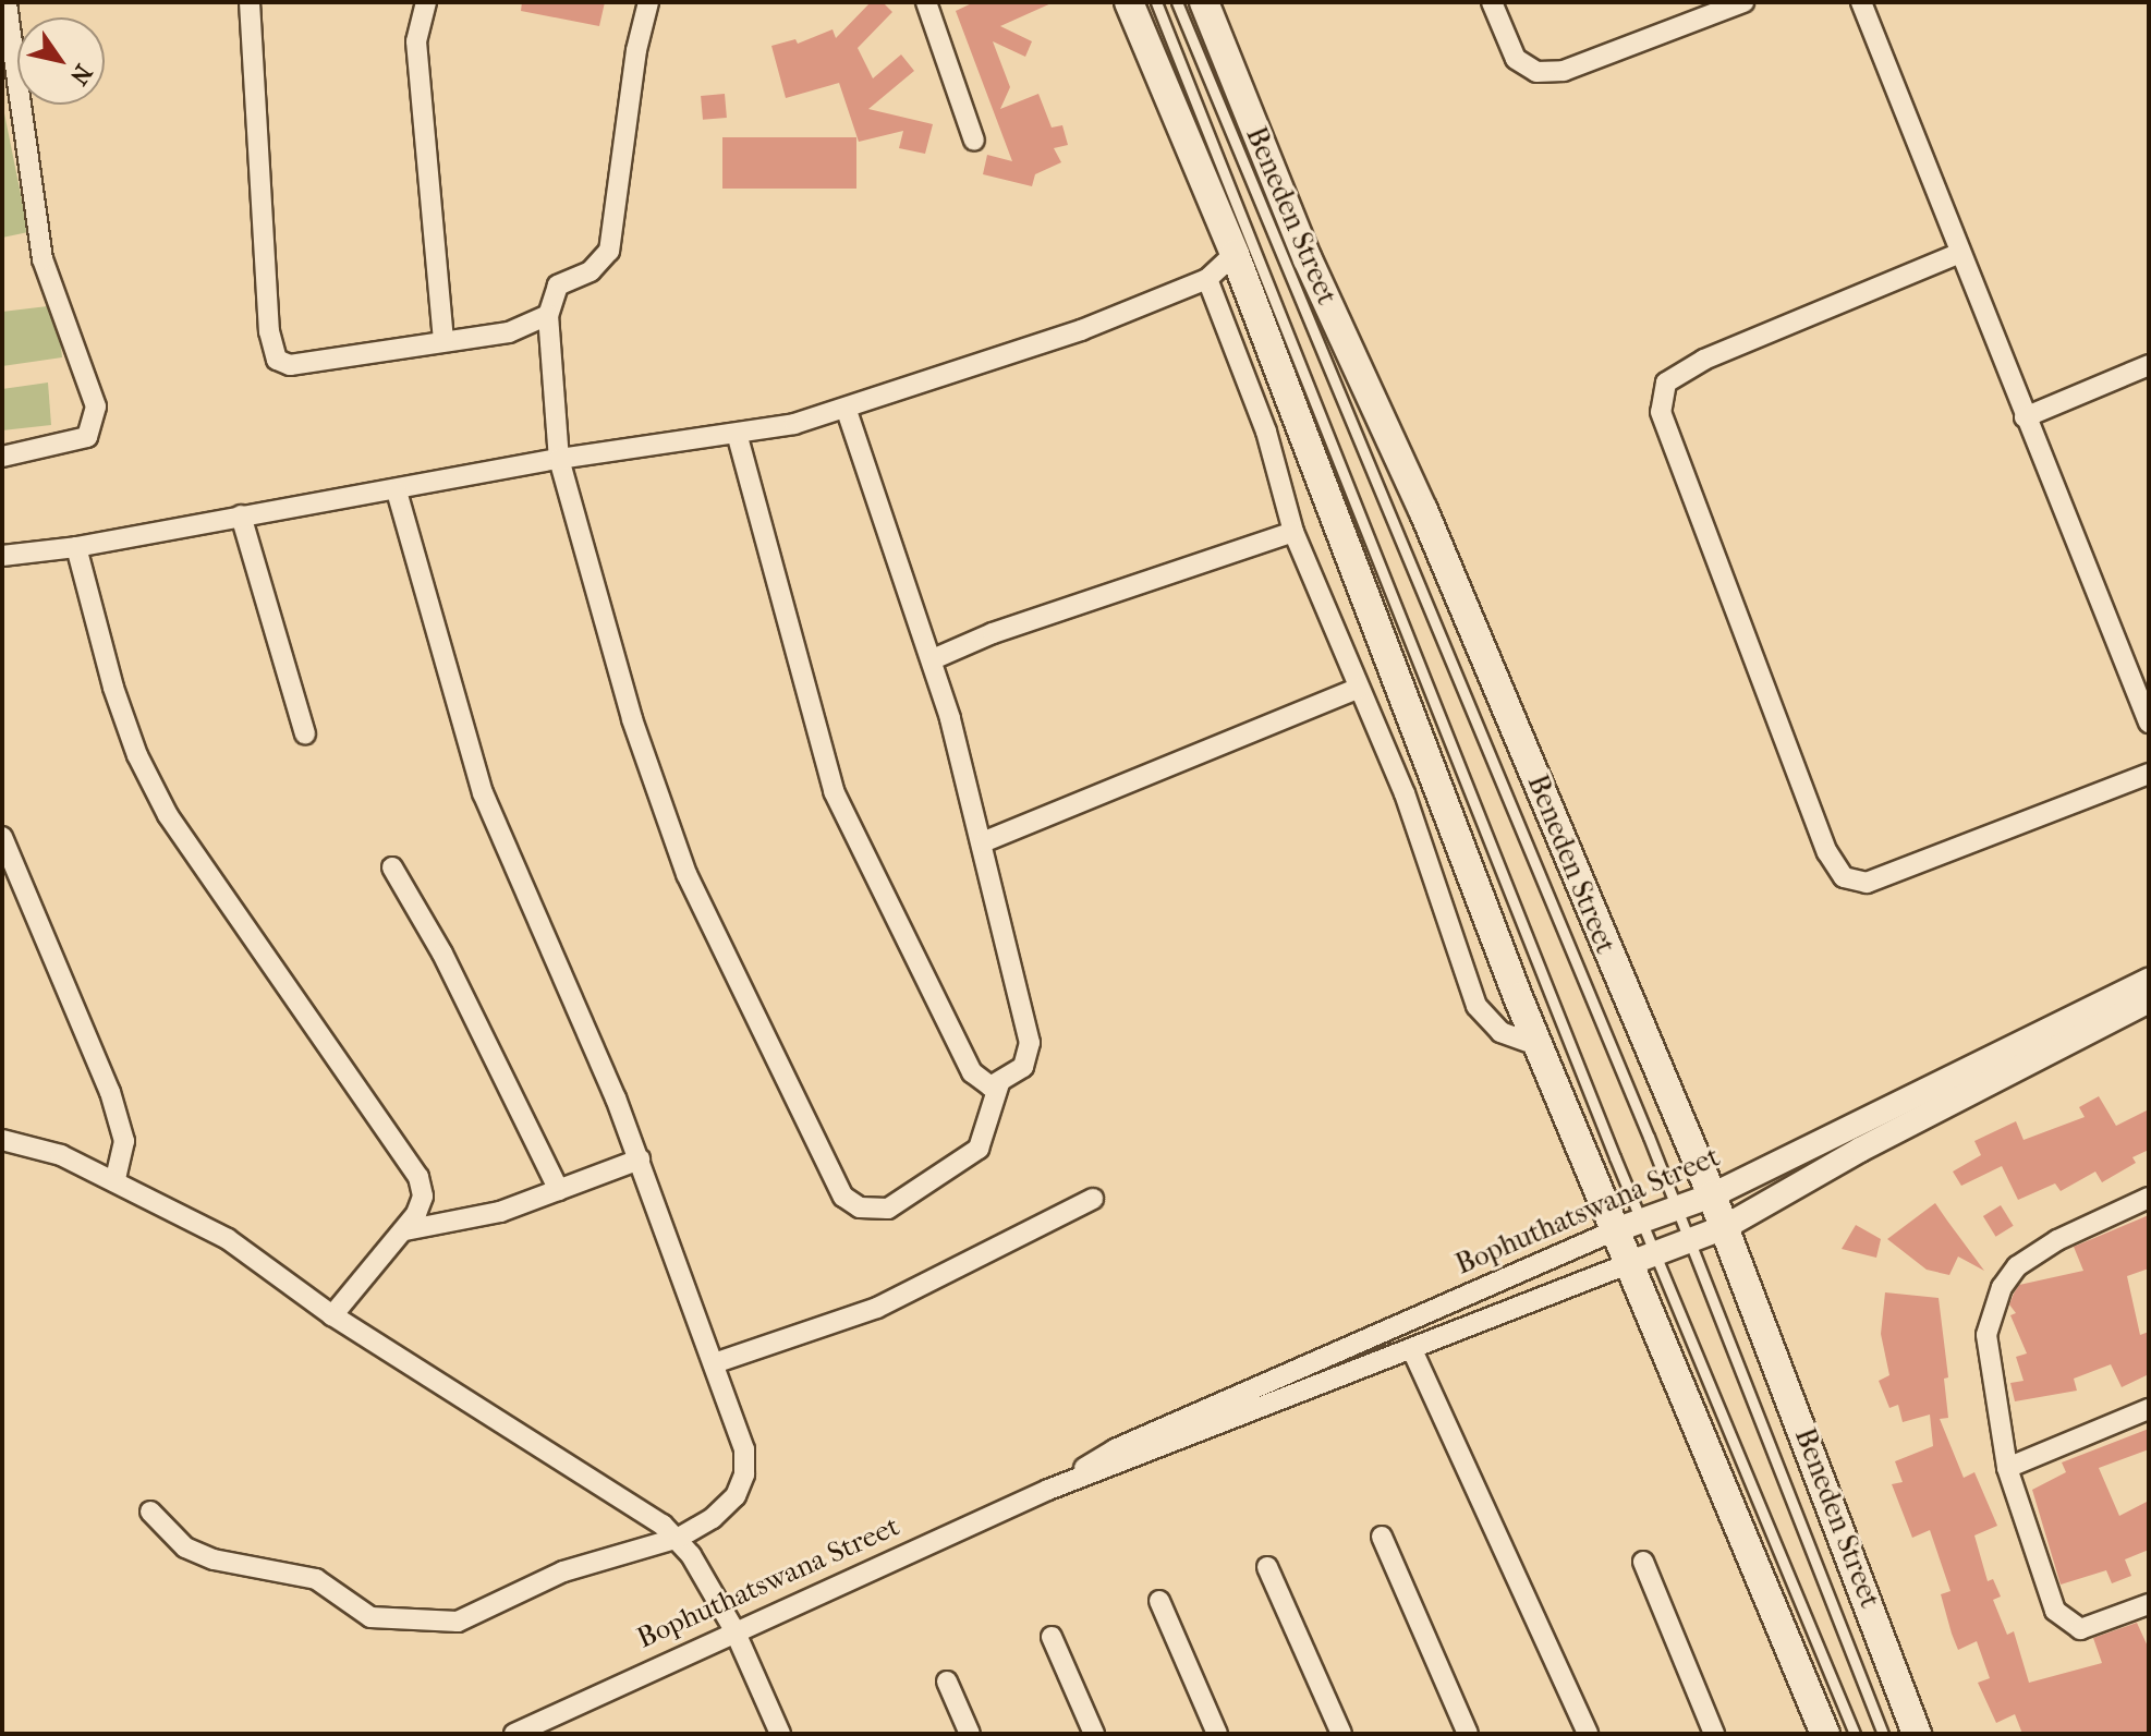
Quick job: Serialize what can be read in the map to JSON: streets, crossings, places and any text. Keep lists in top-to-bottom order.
{
  "streets": {
    "main road": ["Beneden Street"],
    "street": ["Bophuthatswana Street"]
  },
  "crossings": [
    ["Beneden Street", "Bophuthatswana Street"]
  ],
  "north": "bottom right"
}
